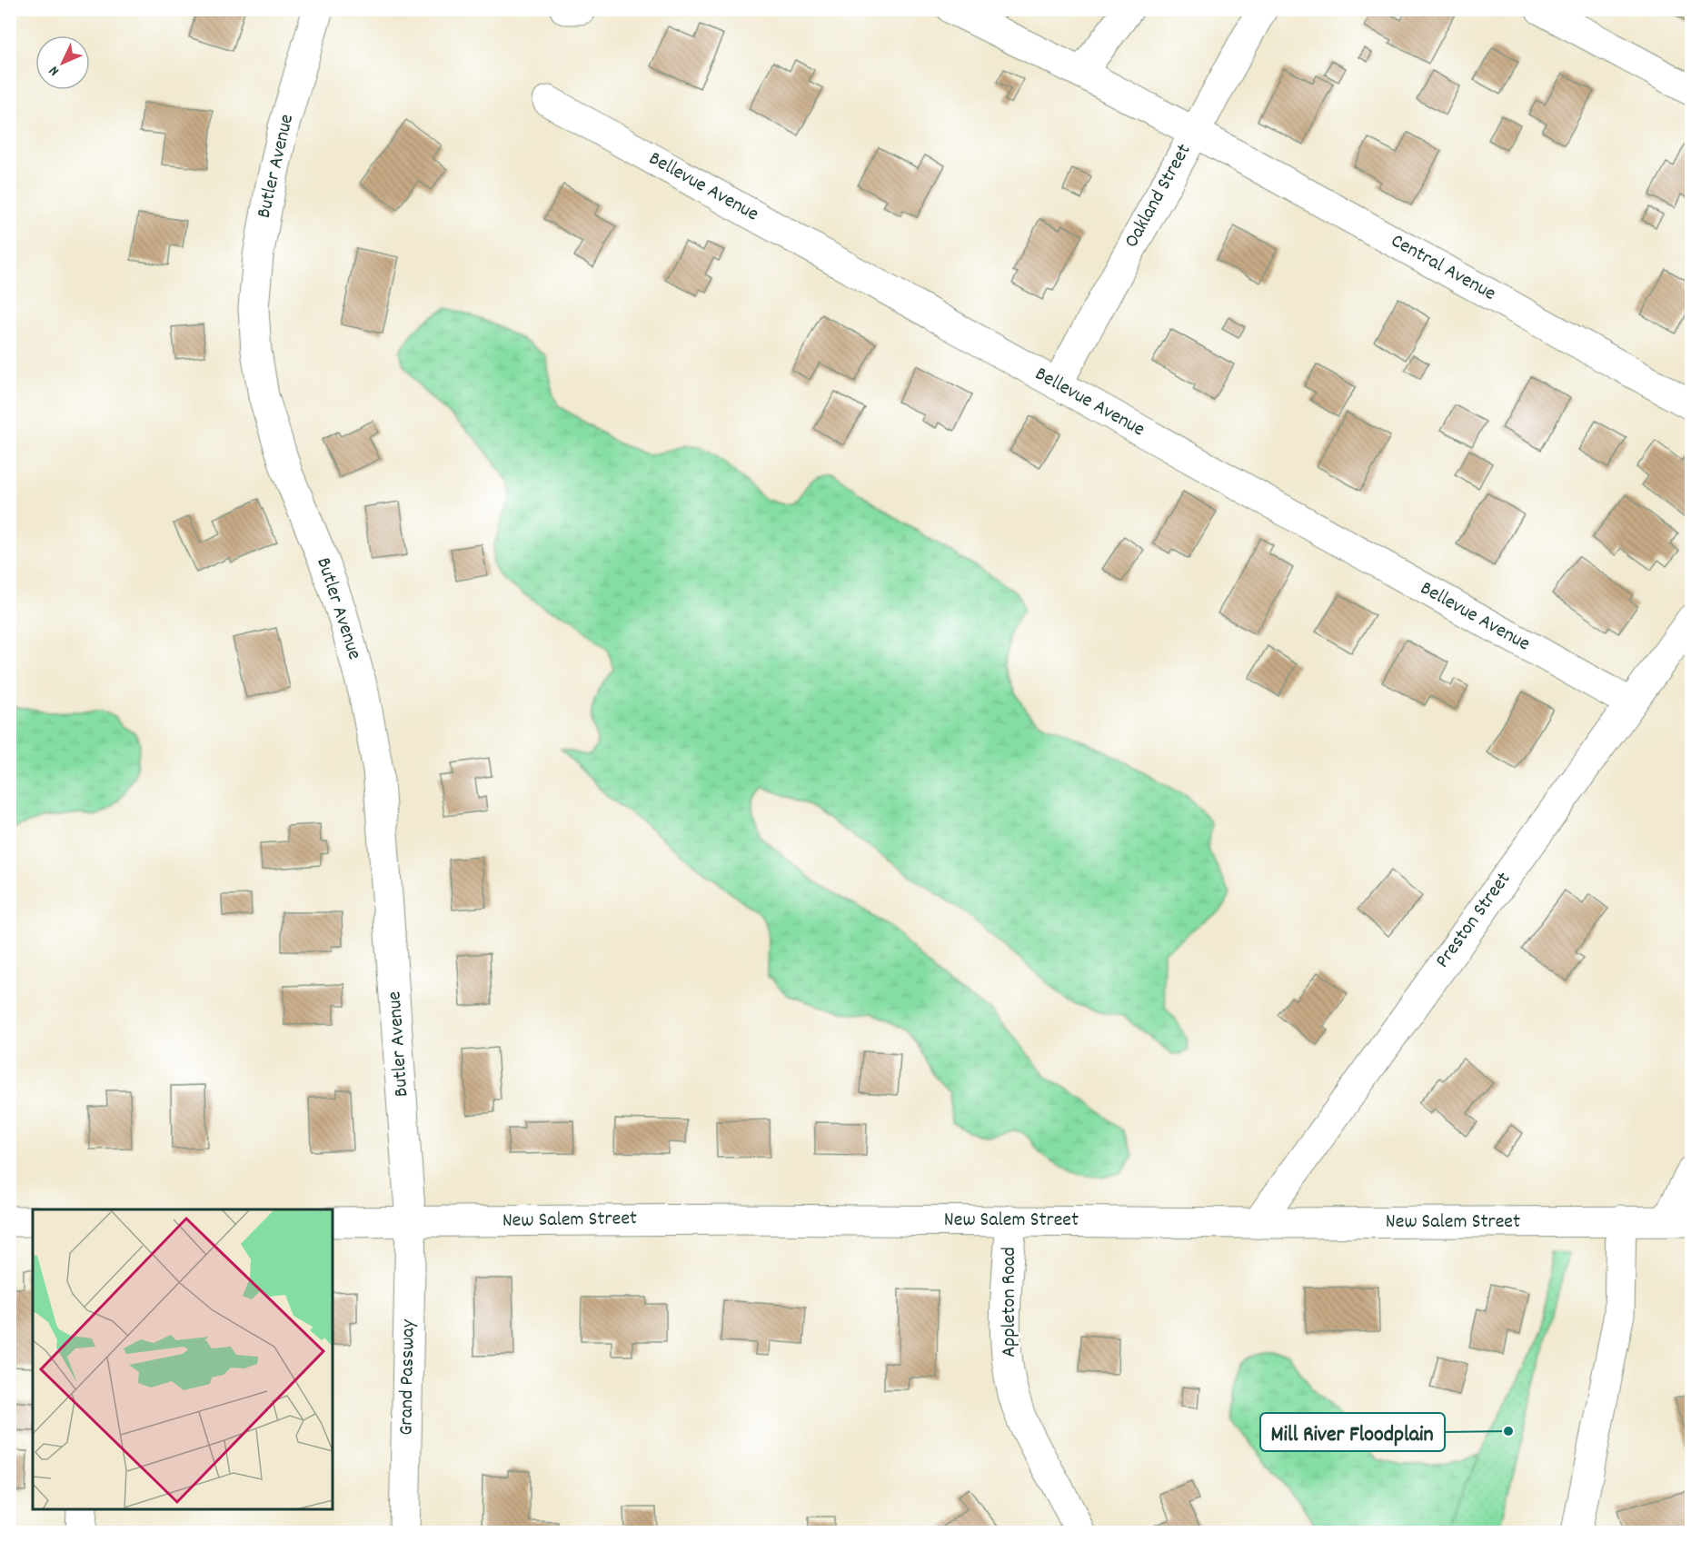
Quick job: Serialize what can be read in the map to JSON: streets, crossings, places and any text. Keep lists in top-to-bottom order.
{
  "streets": {
    "street": [
      "Butler Avenue",
      "Bellevue Avenue",
      "Oakland Street",
      "Central Avenue",
      "Preston Street",
      "New Salem Street",
      "Appleton Road",
      "Grand Passway"
    ]
  },
  "crossings": [
    ["Butler Avenue", "New Salem Street"],
    ["Butler Avenue", "Grand Passway"],
    ["Bellevue Avenue", "Oakland Street"],
    ["Bellevue Avenue", "Preston Street"],
    ["Oakland Street", "Central Avenue"],
    ["Preston Street", "New Salem Street"],
    ["New Salem Street", "Appleton Road"],
    ["New Salem Street", "Grand Passway"]
  ],
  "places": ["Mill River Floodplain"],
  "north": "bottom left"
}
